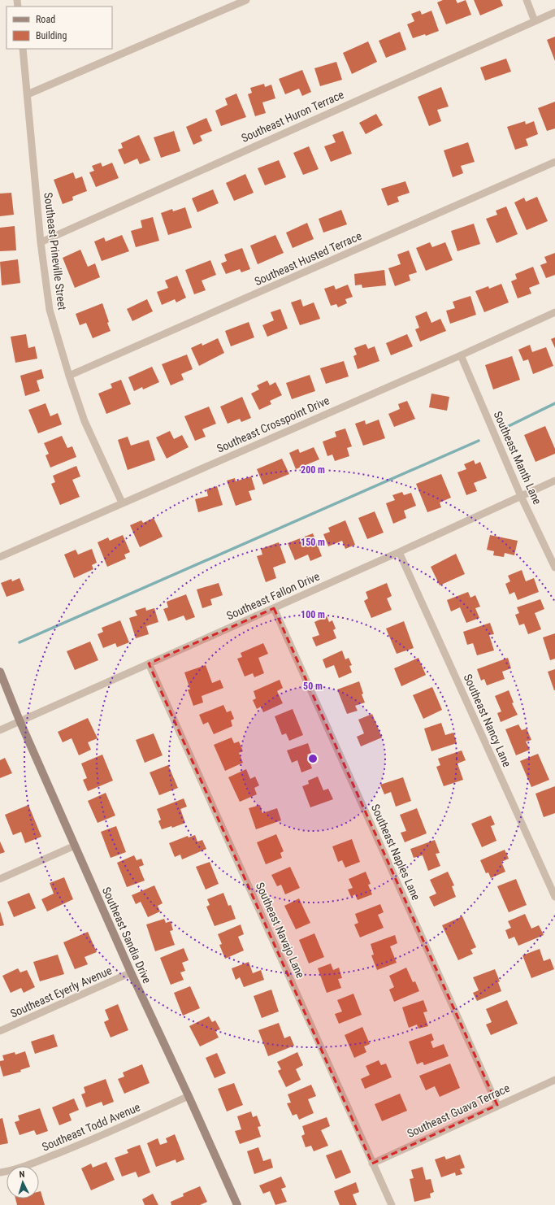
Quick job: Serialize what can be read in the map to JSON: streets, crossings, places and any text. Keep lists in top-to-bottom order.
{
  "streets": {
    "street": [
      "Southeast Huron Terrace",
      "Southeast Prineville Street",
      "Southeast Husted Terrace",
      "Southeast Crosspoint Drive",
      "Southeast Manth Lane",
      "Southeast Fallon Drive",
      "Southeast Nancy Lane",
      "Southeast Naples Lane",
      "Southeast Navajo Lane",
      "Southeast Sandia Drive",
      "Southeast Eyerly Avenue",
      "Southeast Guava Terrace",
      "Southeast Todd Avenue"
    ]
  },
  "crossings": [
    ["Southeast Huron Terrace", "Southeast Prineville Street"],
    ["Southeast Prineville Street", "Southeast Husted Terrace"],
    ["Southeast Prineville Street", "Southeast Crosspoint Drive"],
    ["Southeast Crosspoint Drive", "Southeast Manth Lane"],
    ["Southeast Manth Lane", "Southeast Fallon Drive"],
    ["Southeast Fallon Drive", "Southeast Nancy Lane"],
    ["Southeast Fallon Drive", "Southeast Naples Lane"],
    ["Southeast Fallon Drive", "Southeast Navajo Lane"],
    ["Southeast Fallon Drive", "Southeast Sandia Drive"],
    ["Southeast Naples Lane", "Southeast Guava Terrace"],
    ["Southeast Navajo Lane", "Southeast Guava Terrace"],
    ["Southeast Sandia Drive", "Southeast Eyerly Avenue"],
    ["Southeast Sandia Drive", "Southeast Todd Avenue"]
  ],
  "legend": ["Road", "Building"],
  "north": "top",
  "rings": [
    "200 m",
    "150 m",
    "100 m",
    "50 m"
  ]
}
